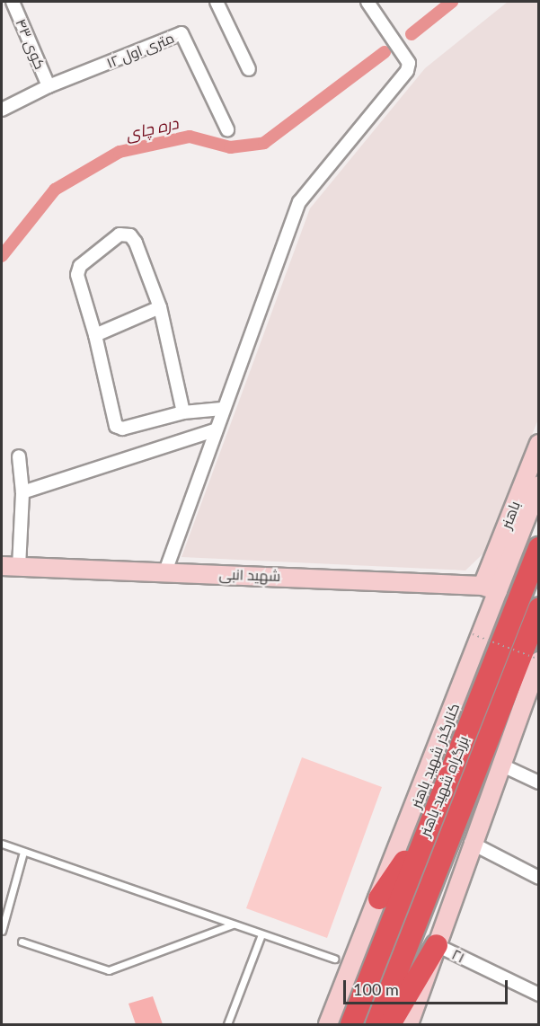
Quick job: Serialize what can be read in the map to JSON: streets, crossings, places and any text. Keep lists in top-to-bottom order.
{
  "streets": {
    "highway": ["بزرگراه شهید باهنر"],
    "main road": ["باهنر", "شهید انبی", "کنارگذر شهید باهنر"],
    "street": ["کوی ۴۳", "۱۲ متری اول", "۲۱"]
  },
  "crossings": [
    ["کوی ۴۳", "۱۲ متری اول"],
    ["باهنر", "شهید انبی"],
    ["باهنر", "کنارگذر شهید باهنر"],
    ["شهید انبی", "کنارگذر شهید باهنر"]
  ],
  "water": ["دره چای"],
  "scale_bar": "100 m"
}
